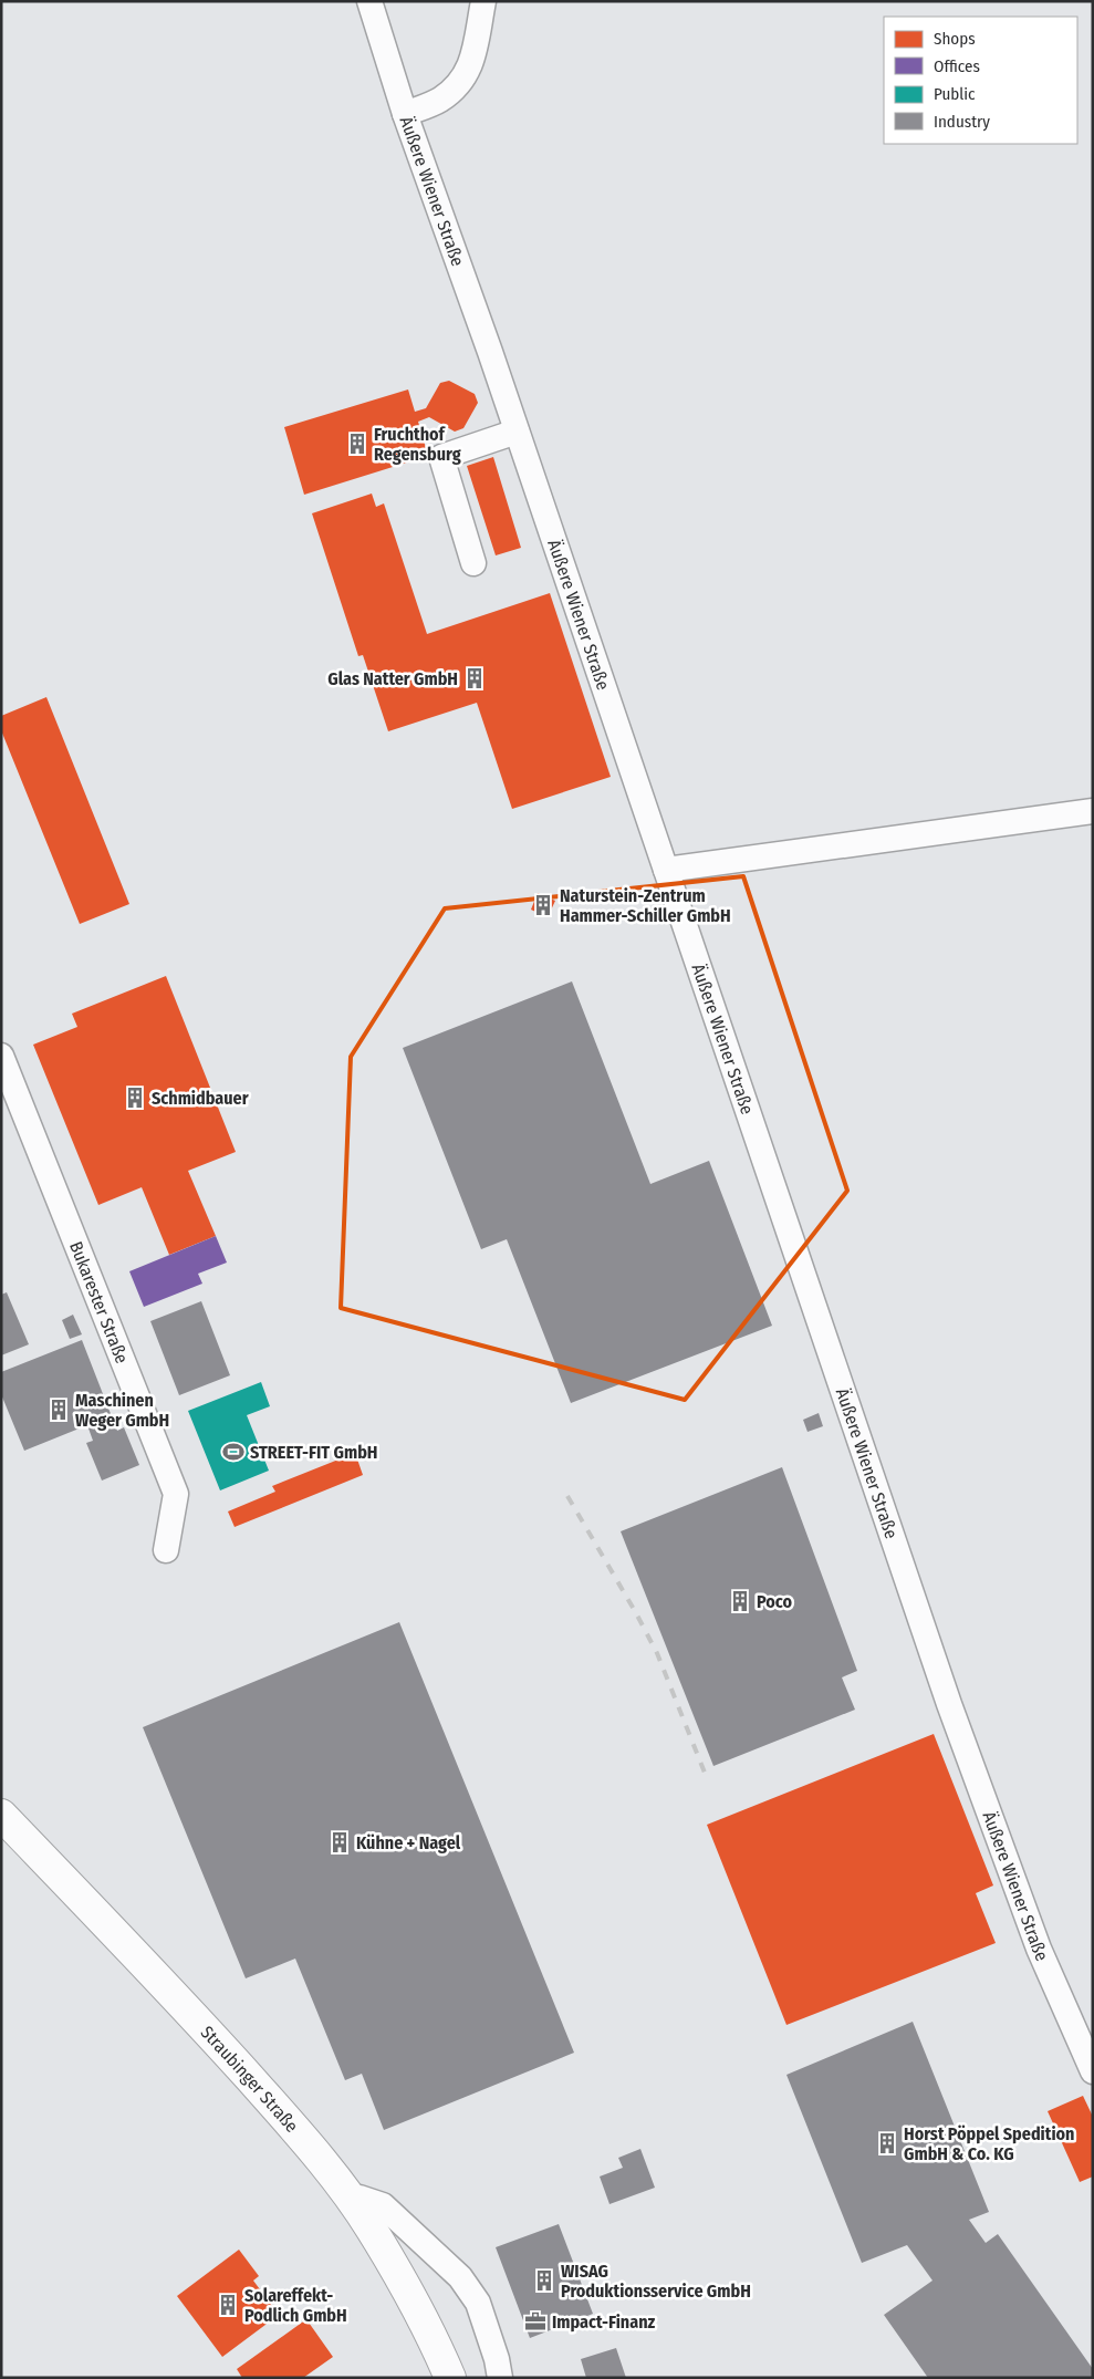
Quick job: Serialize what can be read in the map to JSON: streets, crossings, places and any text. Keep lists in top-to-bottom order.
{
  "streets": {
    "main road": ["Straubinger Straße"],
    "street": ["Äußere Wiener Straße", "Bukarester Straße"]
  },
  "places": {
    "building": [
      "Fruchthof Regensburg",
      "Glas Natter GmbH",
      "Naturstein-Zentrum Hammer-Schiller GmbH",
      "Schmidbauer",
      "Maschinen Weger GmbH",
      "Poco",
      "Kühne + Nagel",
      "Horst Pöppel Spedition GmbH & Co. KG",
      "WISAG Produktionsservice GmbH",
      "Solareffekt- Podlich GmbH"
    ],
    "sports": ["STREET-FIT GmbH"],
    "office": ["Impact-Finanz"]
  },
  "legend": [
    "Shops",
    "Offices",
    "Public",
    "Industry"
  ]
}
